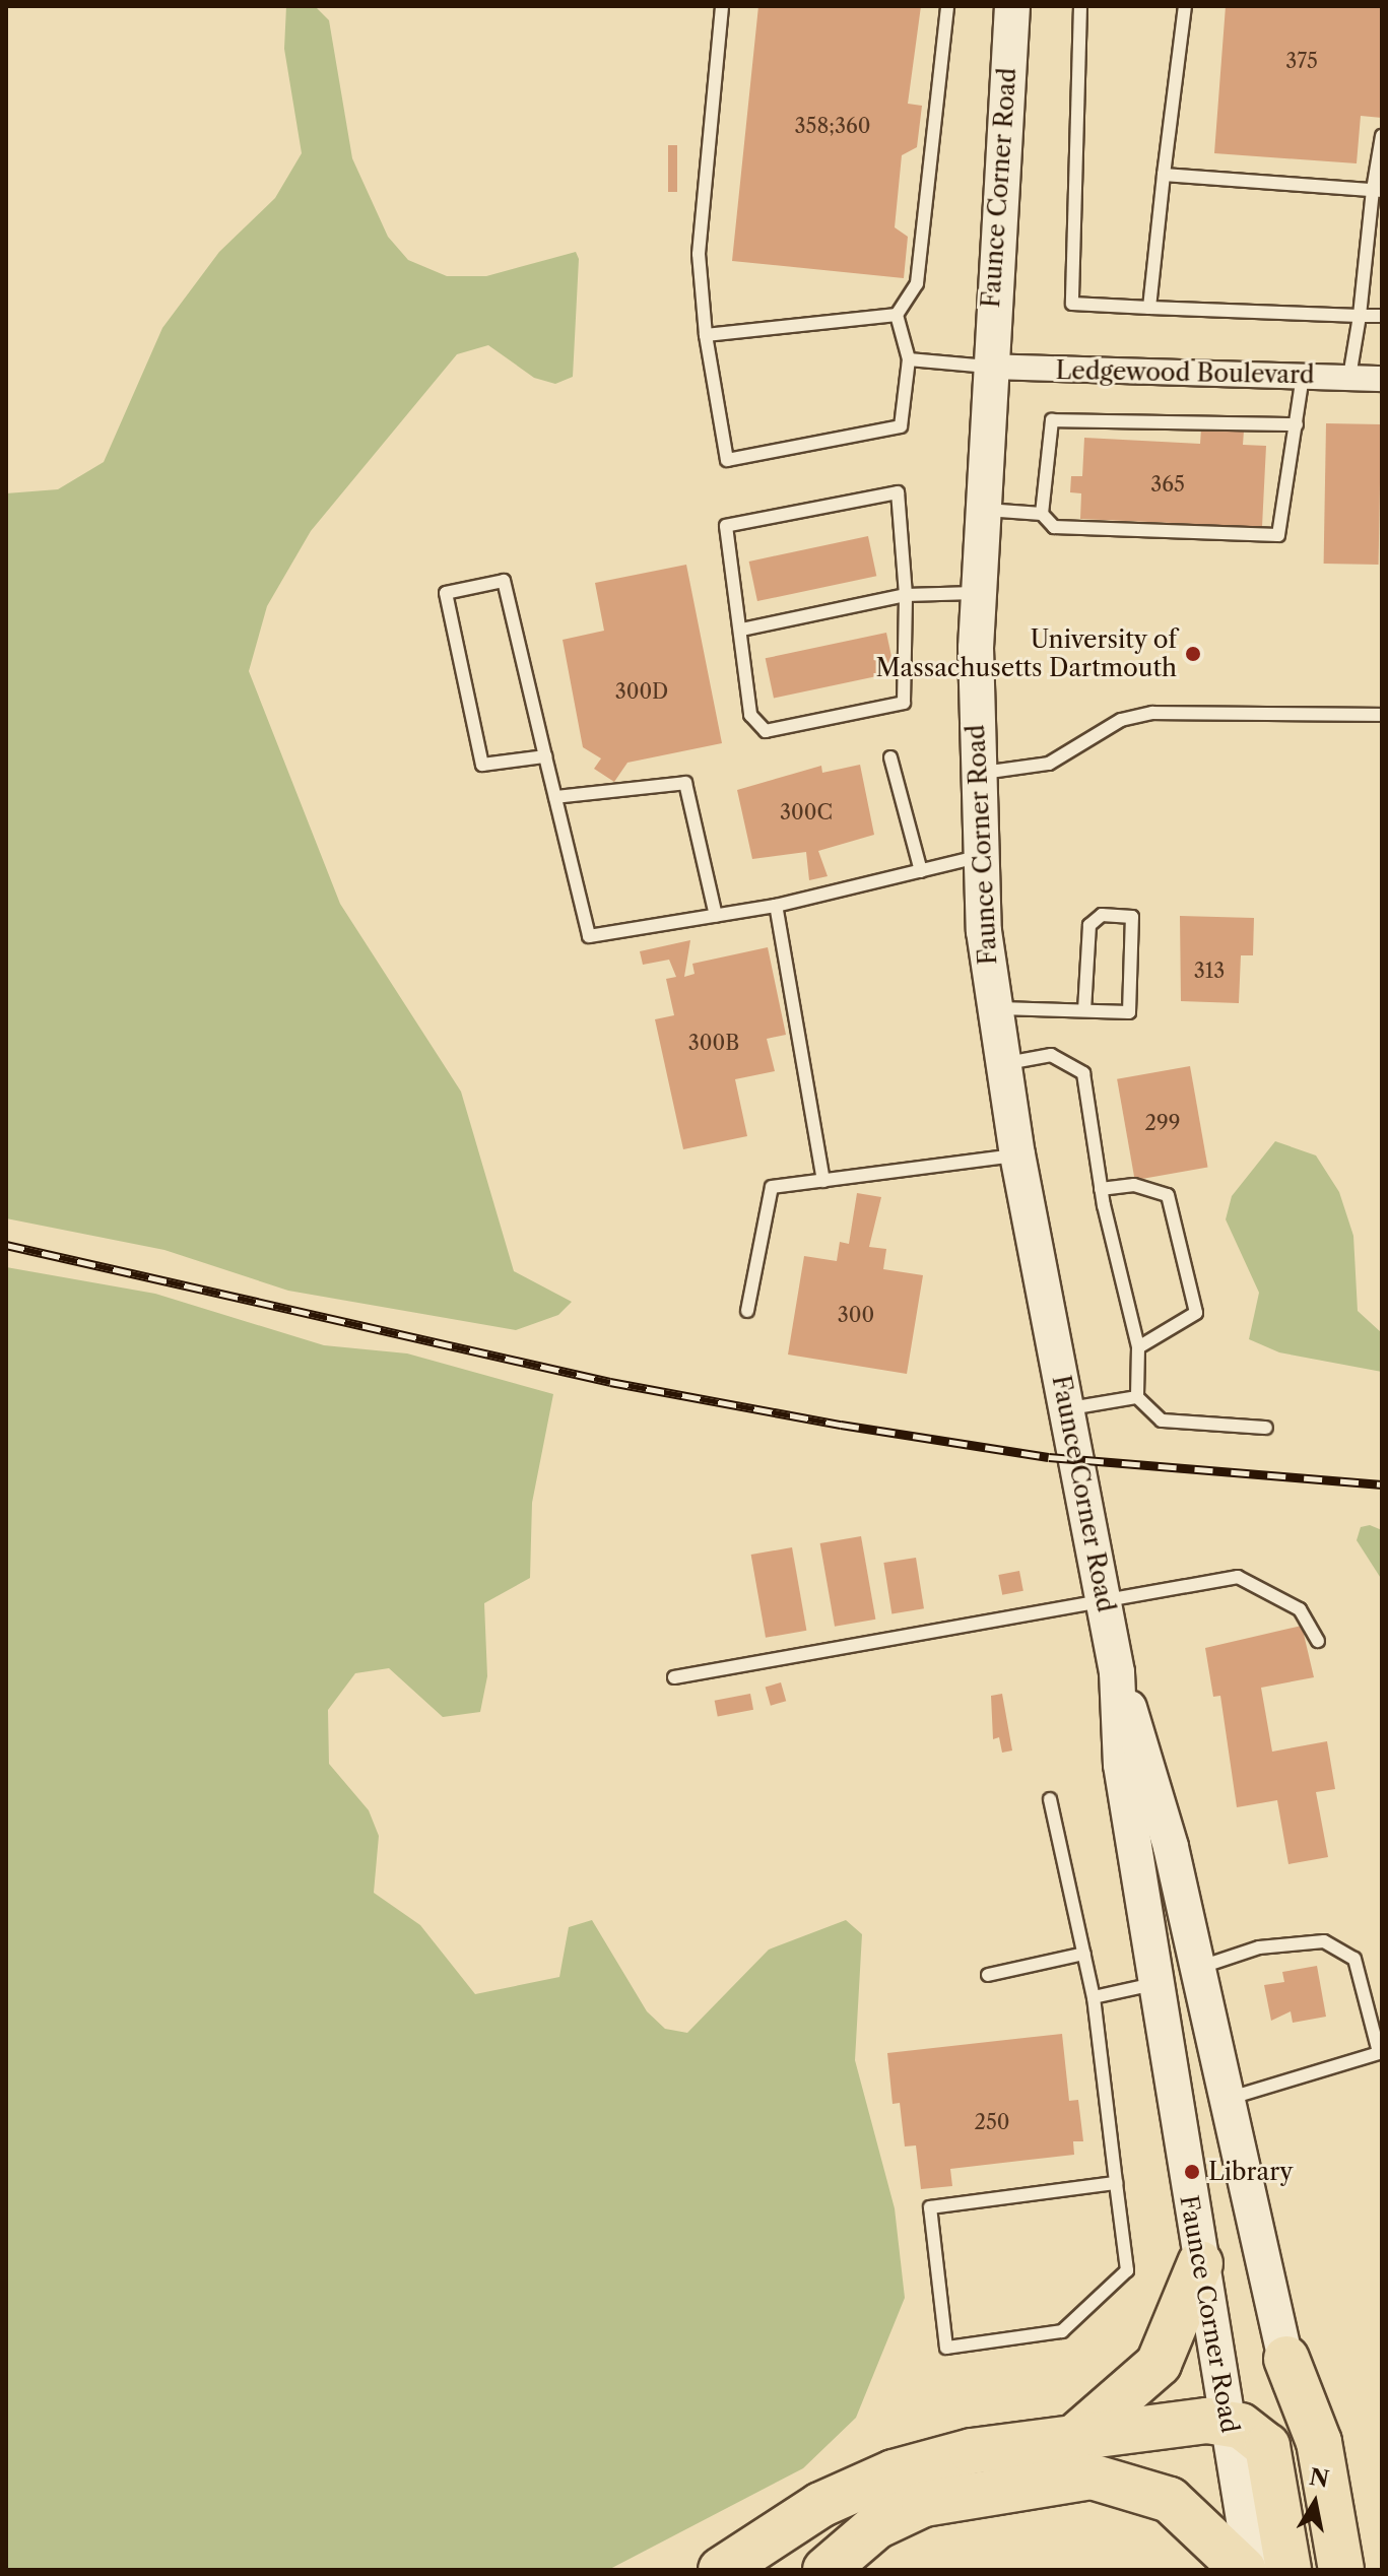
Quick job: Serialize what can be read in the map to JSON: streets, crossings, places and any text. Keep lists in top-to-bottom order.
{
  "streets": {
    "main road": ["Faunce Corner Road"],
    "street": ["Ledgewood Boulevard"]
  },
  "crossings": [
    ["Faunce Corner Road", "Ledgewood Boulevard"]
  ],
  "places": ["University of Massachusetts Dartmouth", "Library"],
  "house_numbers": [
    "375",
    "358;360",
    "365",
    "300D",
    "300C",
    "313",
    "300B",
    "299",
    "300",
    "250"
  ],
  "north": "top"
}
